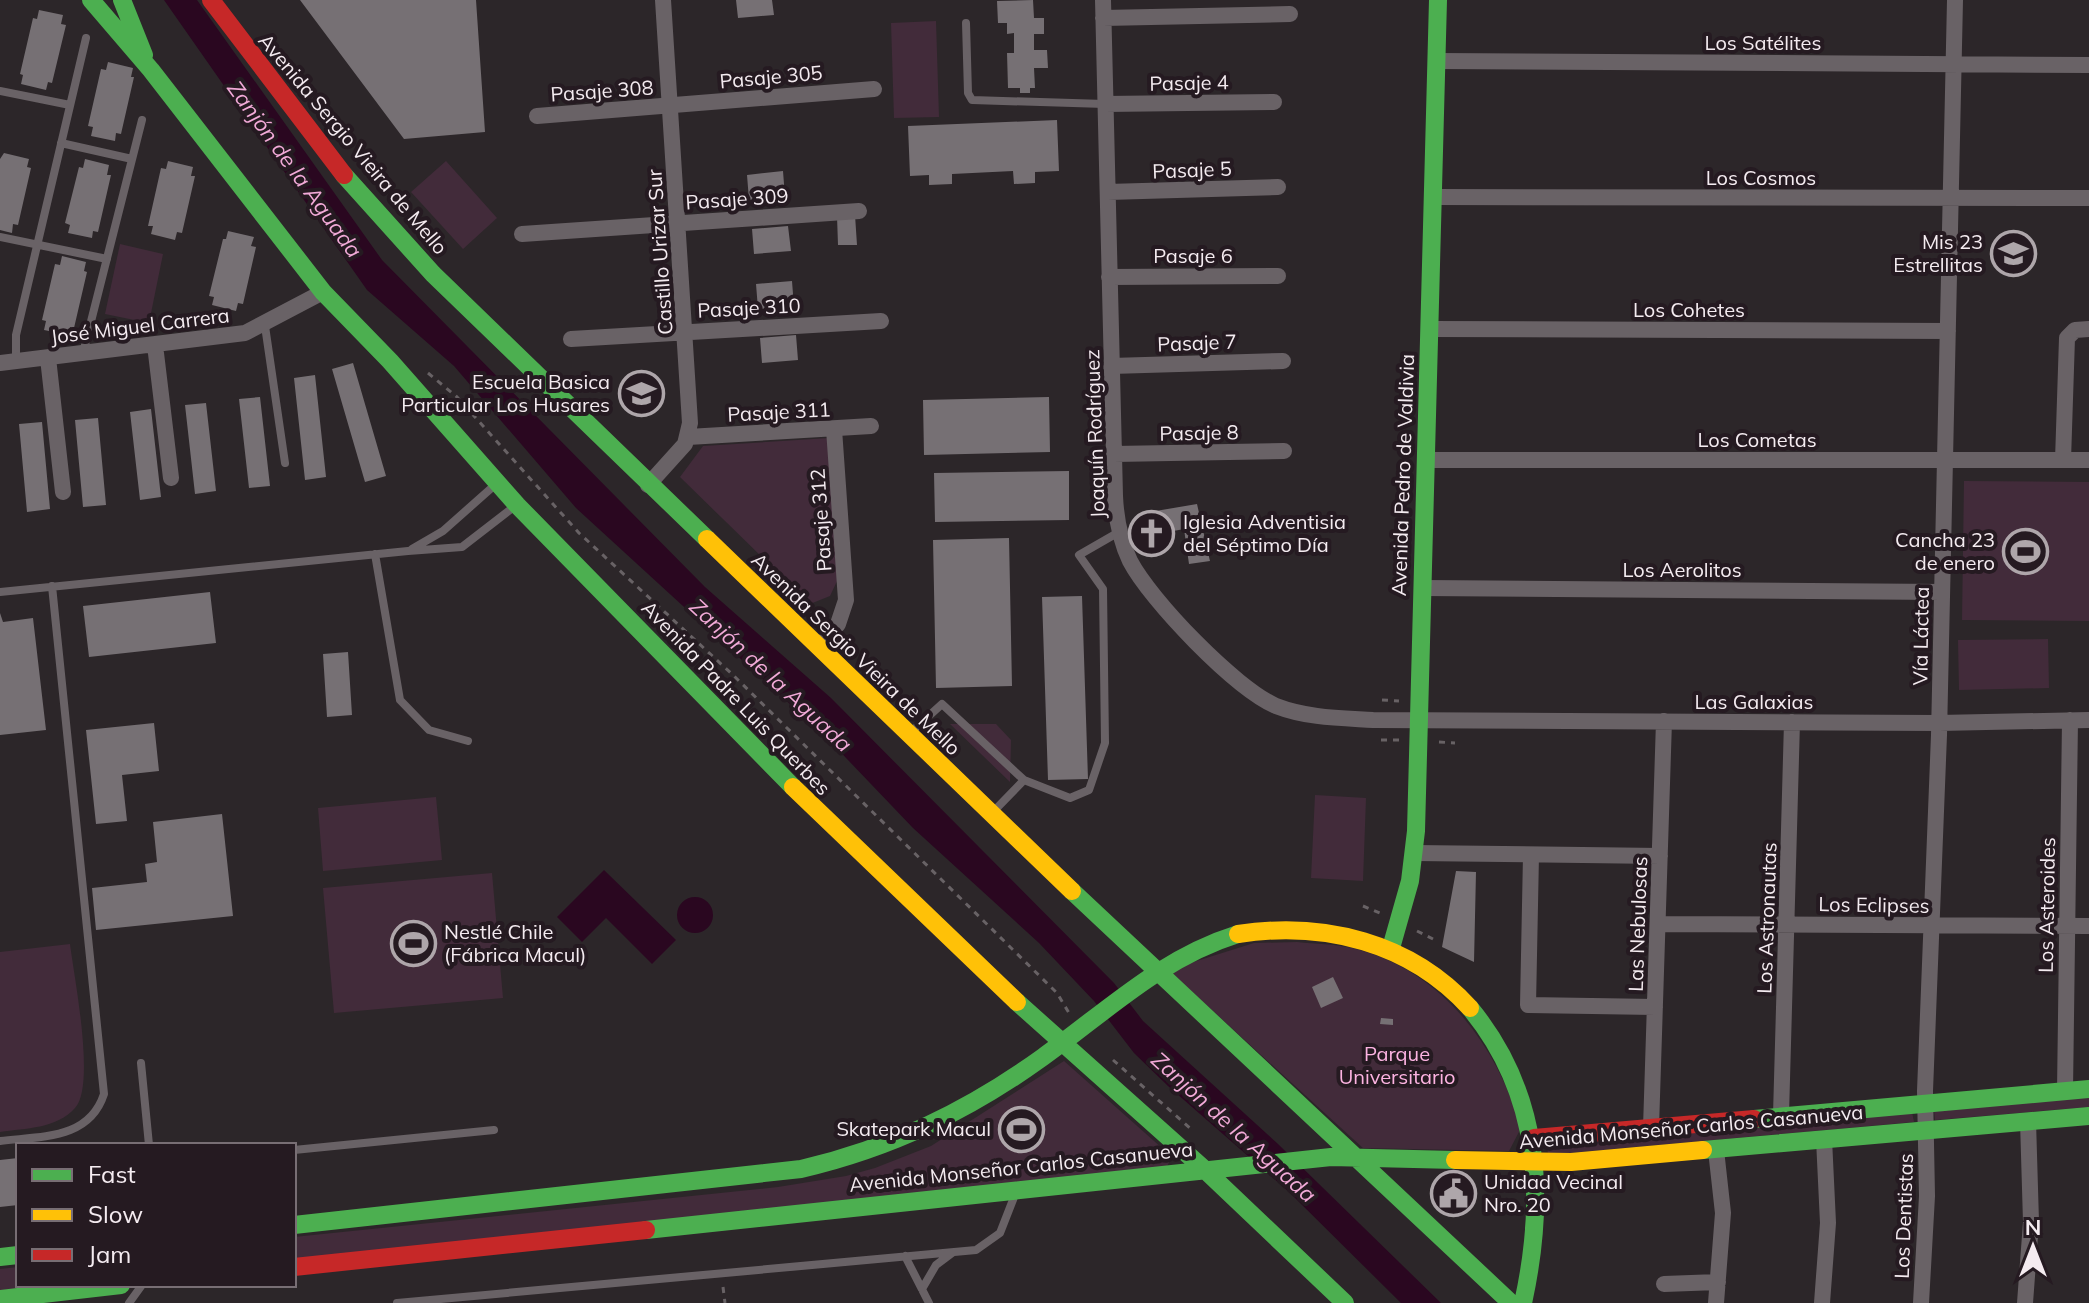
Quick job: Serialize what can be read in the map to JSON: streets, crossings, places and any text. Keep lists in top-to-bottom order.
{
  "streets": {
    "main road": [
      "Avenida Sergio Vieira de Mello",
      "Avenida Pedro de Valdivia",
      "Avenida Padre Luis Querbes",
      "Avenida Monseñor Carlos Casanueva"
    ],
    "street": [
      "Los Satélites",
      "Pasaje 305",
      "Pasaje 4",
      "Pasaje 308",
      "Pasaje 5",
      "Los Cosmos",
      "Pasaje 309",
      "Castillo Urizar Sur",
      "Pasaje 6",
      "Pasaje 310",
      "Los Cohetes",
      "José Miguel Carrera",
      "Pasaje 7",
      "Pasaje 311",
      "Pasaje 8",
      "Joaquín Rodríguez",
      "Los Cometas",
      "Pasaje 312",
      "Los Aerolitos",
      "Vía Láctea",
      "Las Galaxias",
      "Los Eclipses",
      "Los Asteroides",
      "Los Astronautas",
      "Las Nebulosas",
      "Los Dentistas"
    ]
  },
  "crossings": [
    ["Los Satélites", "Avenida Pedro de Valdivia"],
    ["Los Satélites", "Vía Láctea"],
    ["Pasaje 305", "Pasaje 308"],
    ["Pasaje 305", "Castillo Urizar Sur"],
    ["Pasaje 4", "Joaquín Rodríguez"],
    ["Pasaje 308", "Castillo Urizar Sur"],
    ["Avenida Sergio Vieira de Mello", "Pasaje 312"],
    ["Avenida Sergio Vieira de Mello", "Avenida Monseñor Carlos Casanueva"],
    ["Pasaje 5", "Joaquín Rodríguez"],
    ["Los Cosmos", "Avenida Pedro de Valdivia"],
    ["Los Cosmos", "Vía Láctea"],
    ["Pasaje 309", "Castillo Urizar Sur"],
    ["Castillo Urizar Sur", "Pasaje 310"],
    ["Castillo Urizar Sur", "Pasaje 311"],
    ["Pasaje 6", "Joaquín Rodríguez"],
    ["Los Cohetes", "Avenida Pedro de Valdivia"],
    ["Los Cohetes", "Vía Láctea"],
    ["José Miguel Carrera", "Avenida Padre Luis Querbes"],
    ["Pasaje 7", "Joaquín Rodríguez"],
    ["Pasaje 311", "Pasaje 312"],
    ["Pasaje 8", "Joaquín Rodríguez"],
    ["Joaquín Rodríguez", "Avenida Pedro de Valdivia"],
    ["Joaquín Rodríguez", "Las Galaxias"],
    ["Los Cometas", "Avenida Pedro de Valdivia"],
    ["Los Cometas", "Vía Láctea"],
    ["Avenida Pedro de Valdivia", "Los Aerolitos"],
    ["Avenida Pedro de Valdivia", "Las Galaxias"],
    ["Avenida Pedro de Valdivia", "Avenida Monseñor Carlos Casanueva"],
    ["Los Aerolitos", "Vía Láctea"],
    ["Vía Láctea", "Las Galaxias"],
    ["Vía Láctea", "Los Eclipses"],
    ["Vía Láctea", "Avenida Monseñor Carlos Casanueva"],
    ["Vía Láctea", "Los Dentistas"],
    ["Avenida Padre Luis Querbes", "Avenida Monseñor Carlos Casanueva"],
    ["Las Galaxias", "Los Asteroides"],
    ["Las Galaxias", "Los Astronautas"],
    ["Las Galaxias", "Las Nebulosas"],
    ["Los Eclipses", "Los Asteroides"],
    ["Los Eclipses", "Los Astronautas"],
    ["Los Eclipses", "Las Nebulosas"],
    ["Los Asteroides", "Avenida Monseñor Carlos Casanueva"],
    ["Los Astronautas", "Avenida Monseñor Carlos Casanueva"],
    ["Las Nebulosas", "Avenida Monseñor Carlos Casanueva"],
    ["Avenida Monseñor Carlos Casanueva", "Los Dentistas"]
  ],
  "water": ["Zanjón de la Aguada"],
  "parks": ["Parque Universitario"],
  "places": {
    "school or university": ["Mis 23 Estrellitas", "Escuela Basica Particular Los Husares"],
    "church": ["Iglesia Adventisia del Séptimo Día"],
    "sports": ["Cancha 23 de enero", "Nestlé Chile (Fábrica Macul)", "Skatepark Macul"],
    "public building": ["Unidad Vecinal Nro. 20"]
  },
  "legend": ["Fast", "Slow", "Jam"],
  "north": "top"
}
